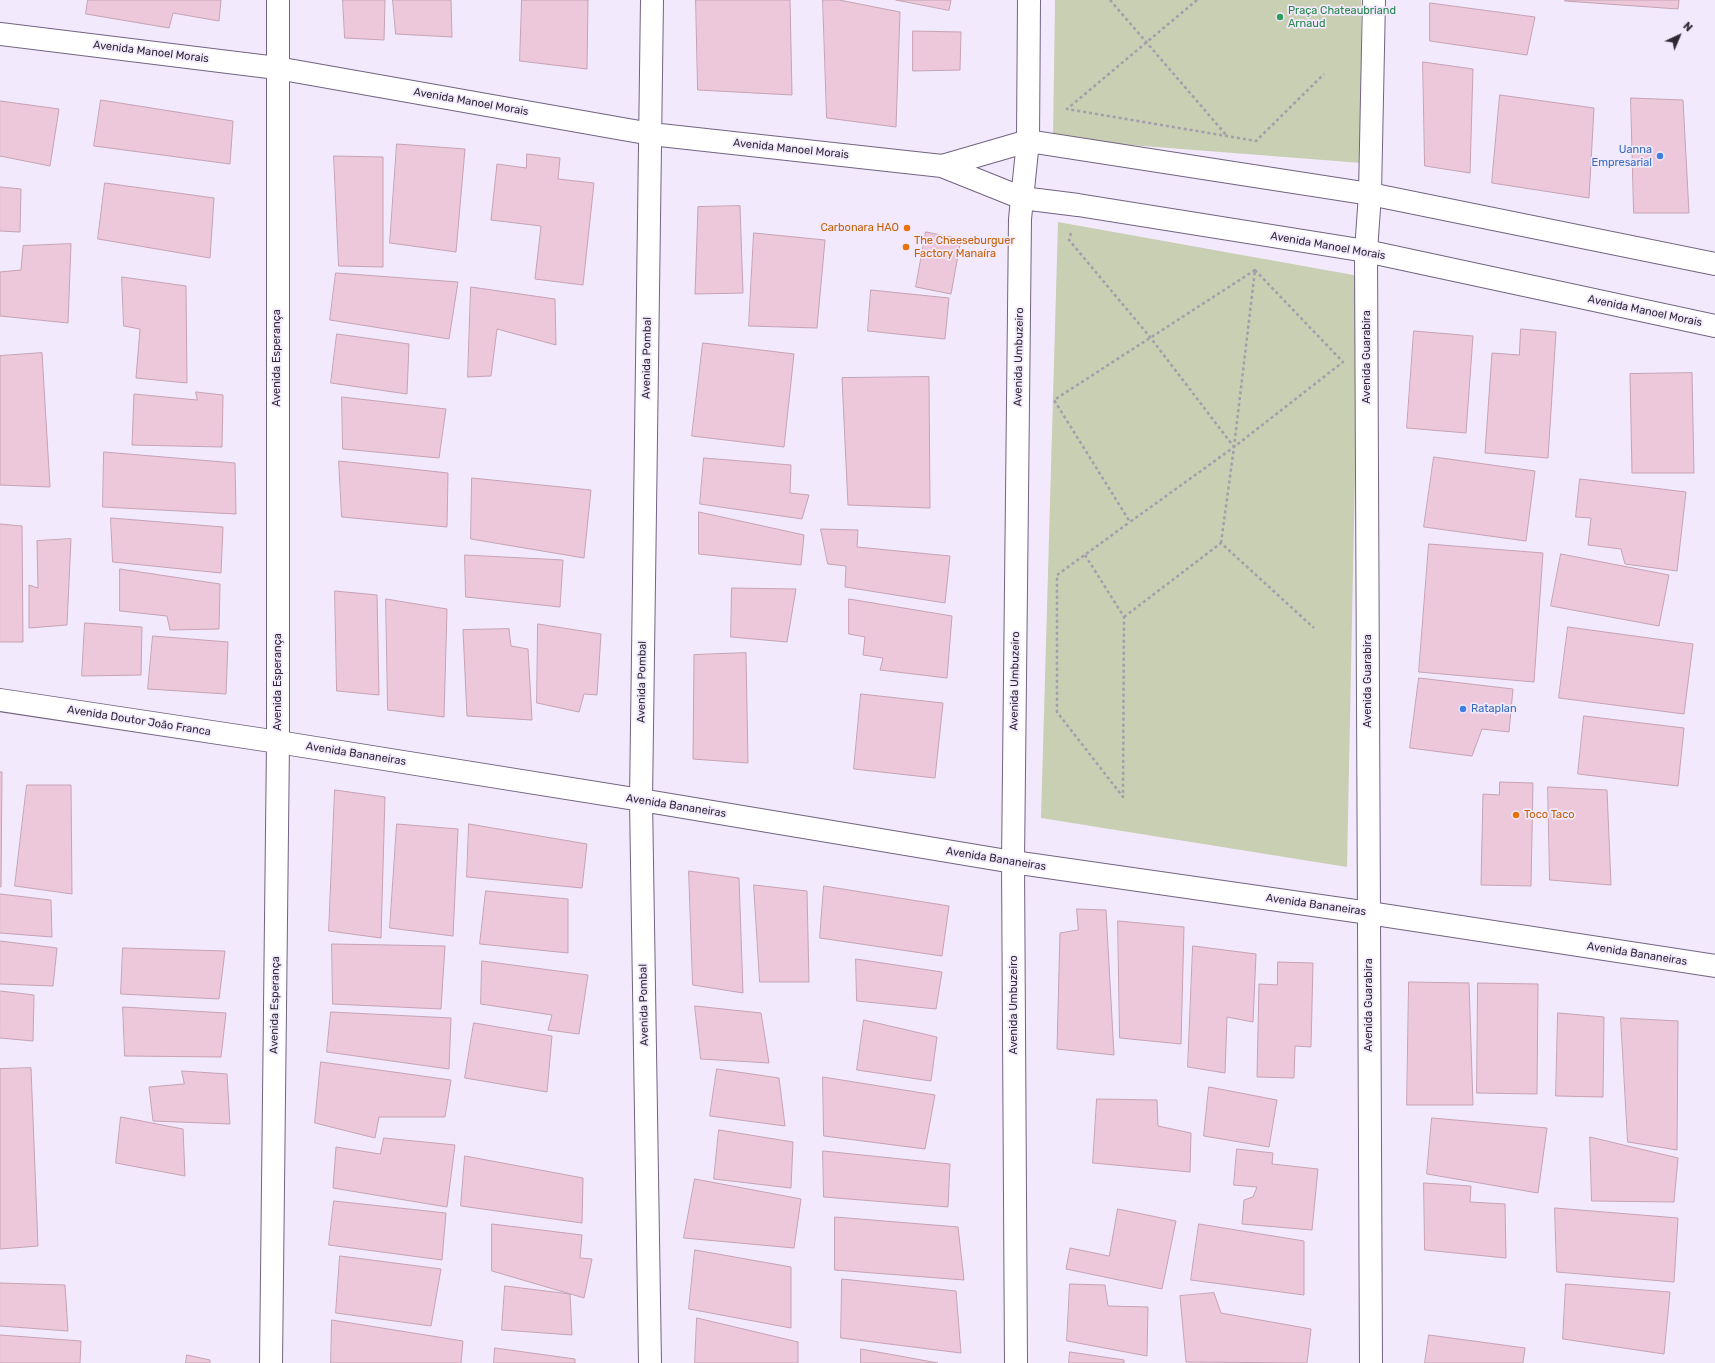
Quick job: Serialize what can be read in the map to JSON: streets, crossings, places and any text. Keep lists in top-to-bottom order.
{
  "streets": {
    "street": [
      "Avenida Manoel Morais",
      "Avenida Umbuzeiro",
      "Avenida Guarabira",
      "Avenida Esperança",
      "Avenida Pombal",
      "Avenida Doutor João Franca",
      "Avenida Bananeiras"
    ]
  },
  "crossings": [
    ["Avenida Manoel Morais", "Avenida Umbuzeiro"],
    ["Avenida Manoel Morais", "Avenida Guarabira"],
    ["Avenida Manoel Morais", "Avenida Esperança"],
    ["Avenida Manoel Morais", "Avenida Pombal"],
    ["Avenida Umbuzeiro", "Avenida Bananeiras"],
    ["Avenida Guarabira", "Avenida Bananeiras"],
    ["Avenida Esperança", "Avenida Doutor João Franca"],
    ["Avenida Esperança", "Avenida Bananeiras"],
    ["Avenida Pombal", "Avenida Bananeiras"],
    ["Avenida Doutor João Franca", "Avenida Bananeiras"]
  ],
  "places": [
    "Praça Chateaubriand Arnaud",
    "Uanna Empresarial",
    "Carbonara HAO",
    "The Cheeseburguer Factory Manaíra",
    "Rataplan",
    "Toco Taco"
  ],
  "north": "top right"
}
